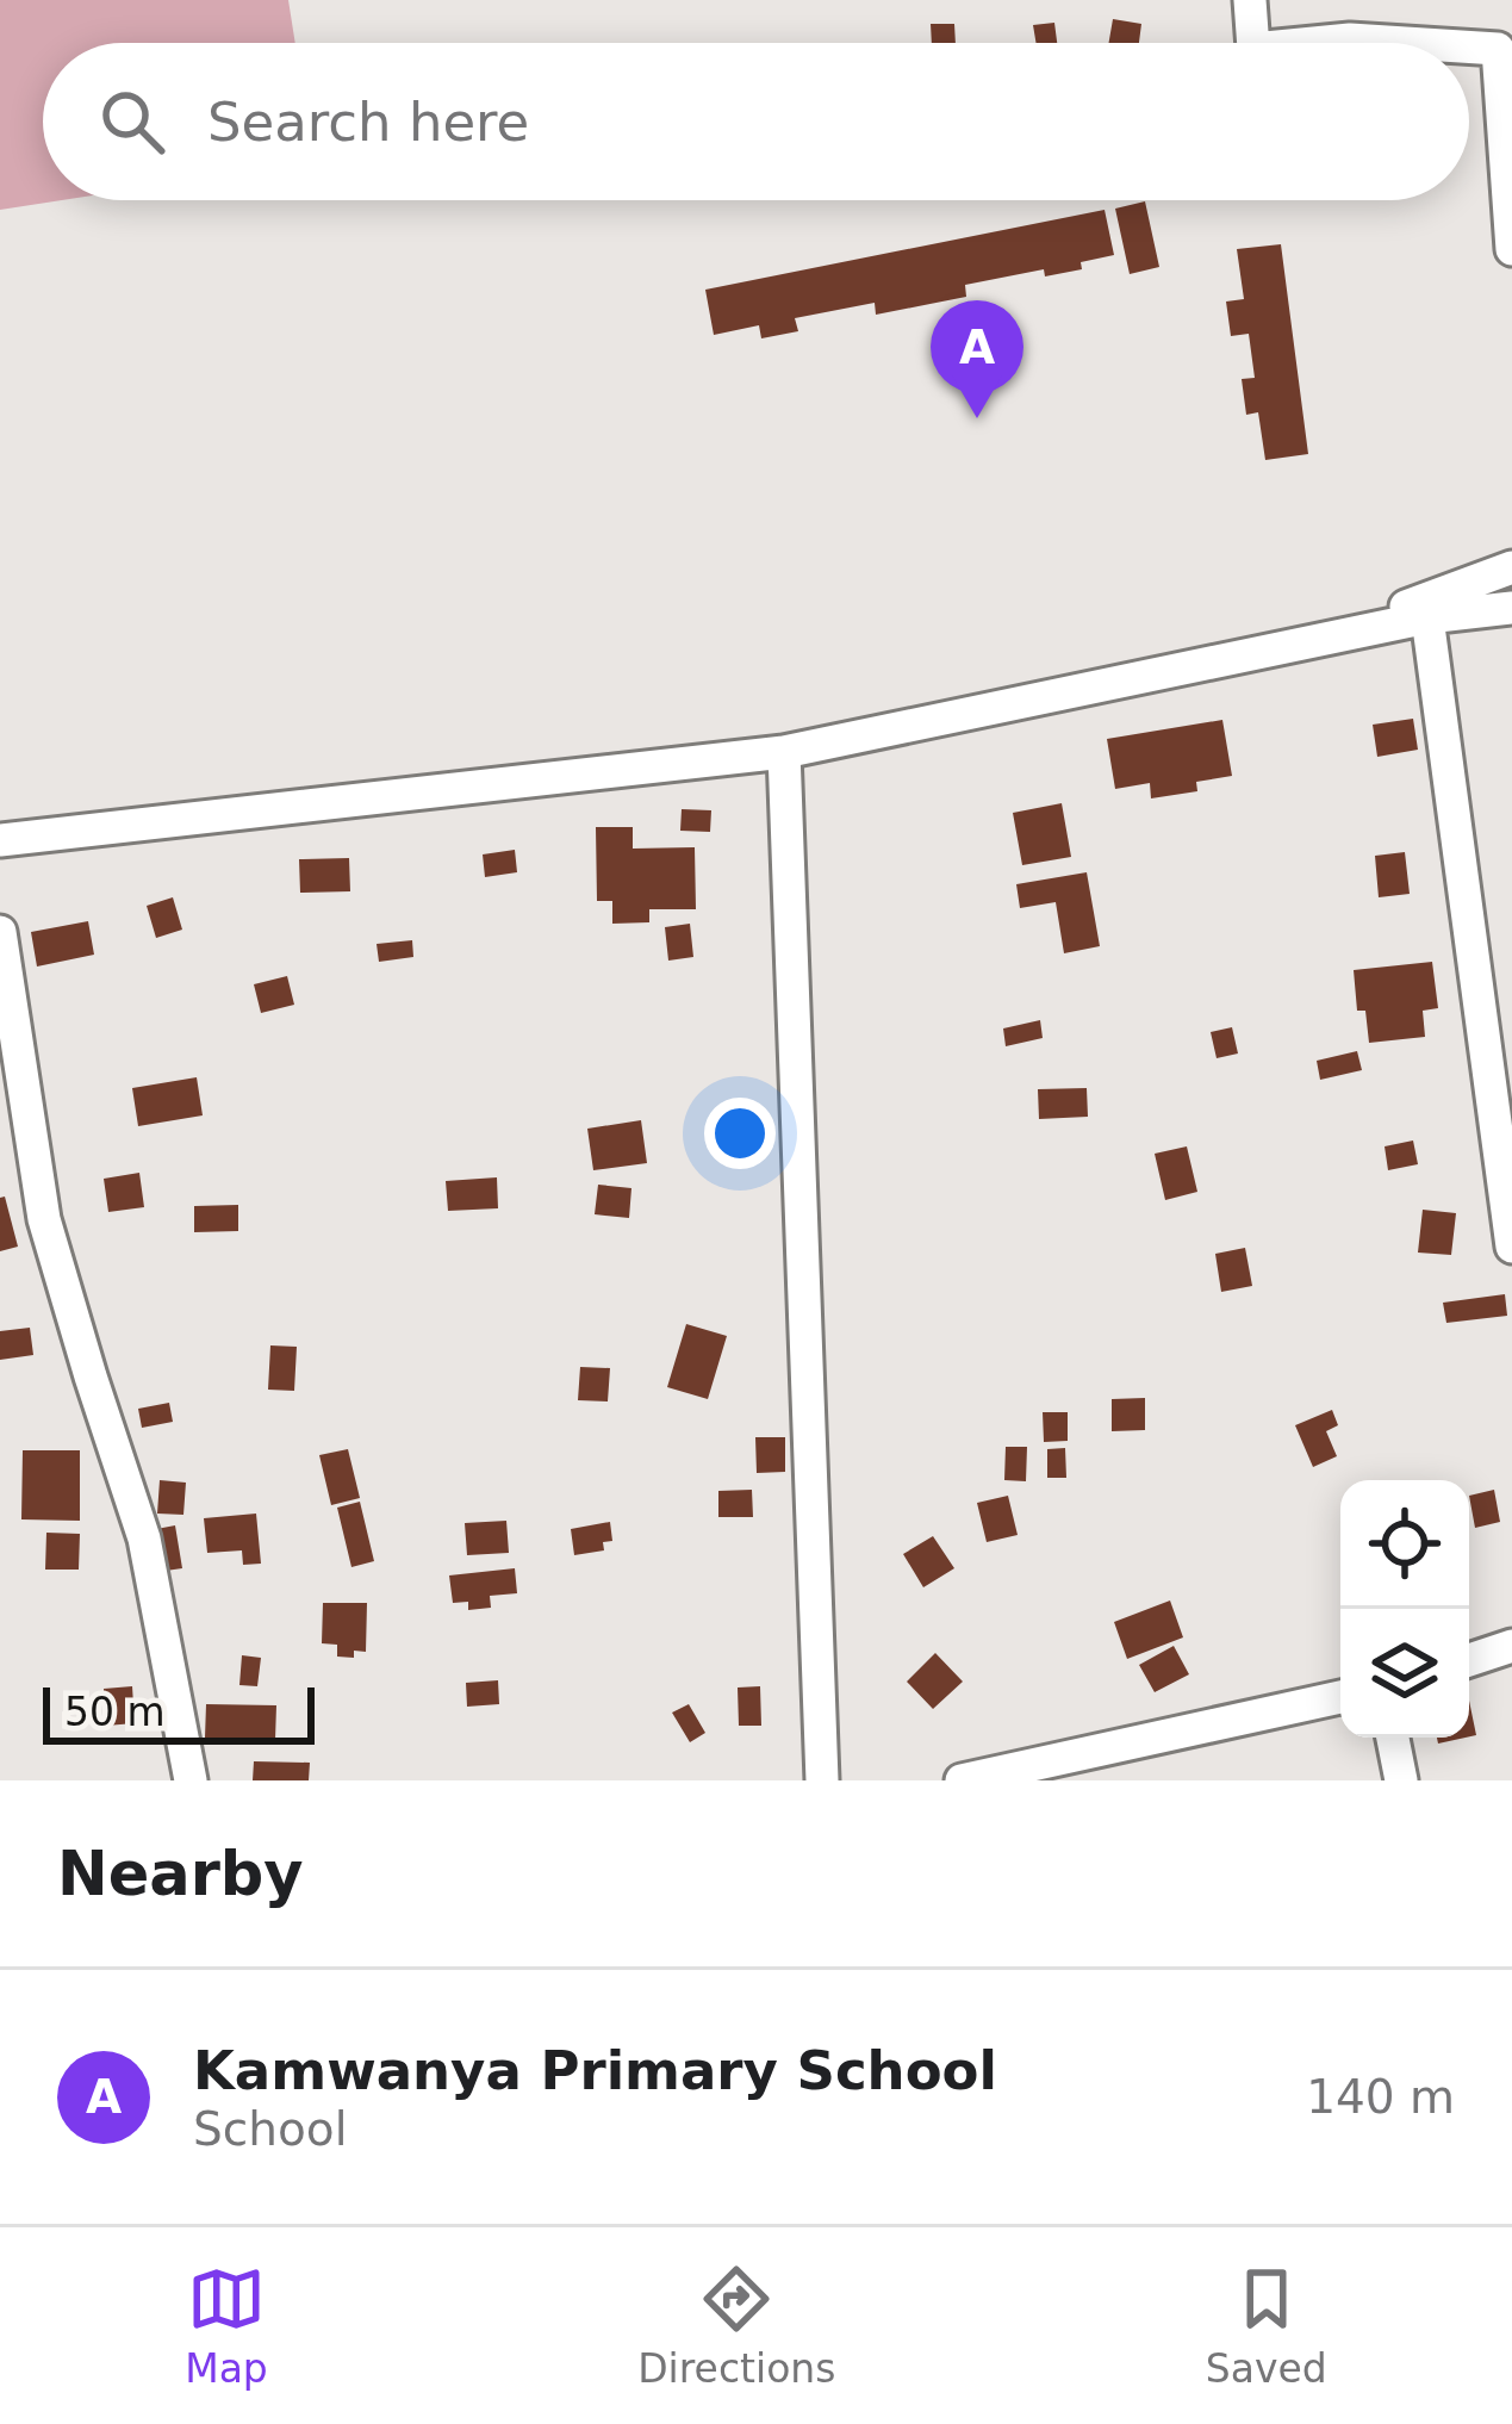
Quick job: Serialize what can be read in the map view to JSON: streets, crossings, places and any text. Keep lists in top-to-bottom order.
{
  "scale_bar": "50 m",
  "page": {
    "search": "Search here",
    "pins": "A",
    "scale": "50 m",
    "heading": "Nearby",
    "list": [
      {
        "mark": "A",
        "name": "Kamwanya Primary School",
        "note": "School",
        "value": "140 m"
      }
    ],
    "nav": ["Map", "Directions", "Saved"]
  }
}
